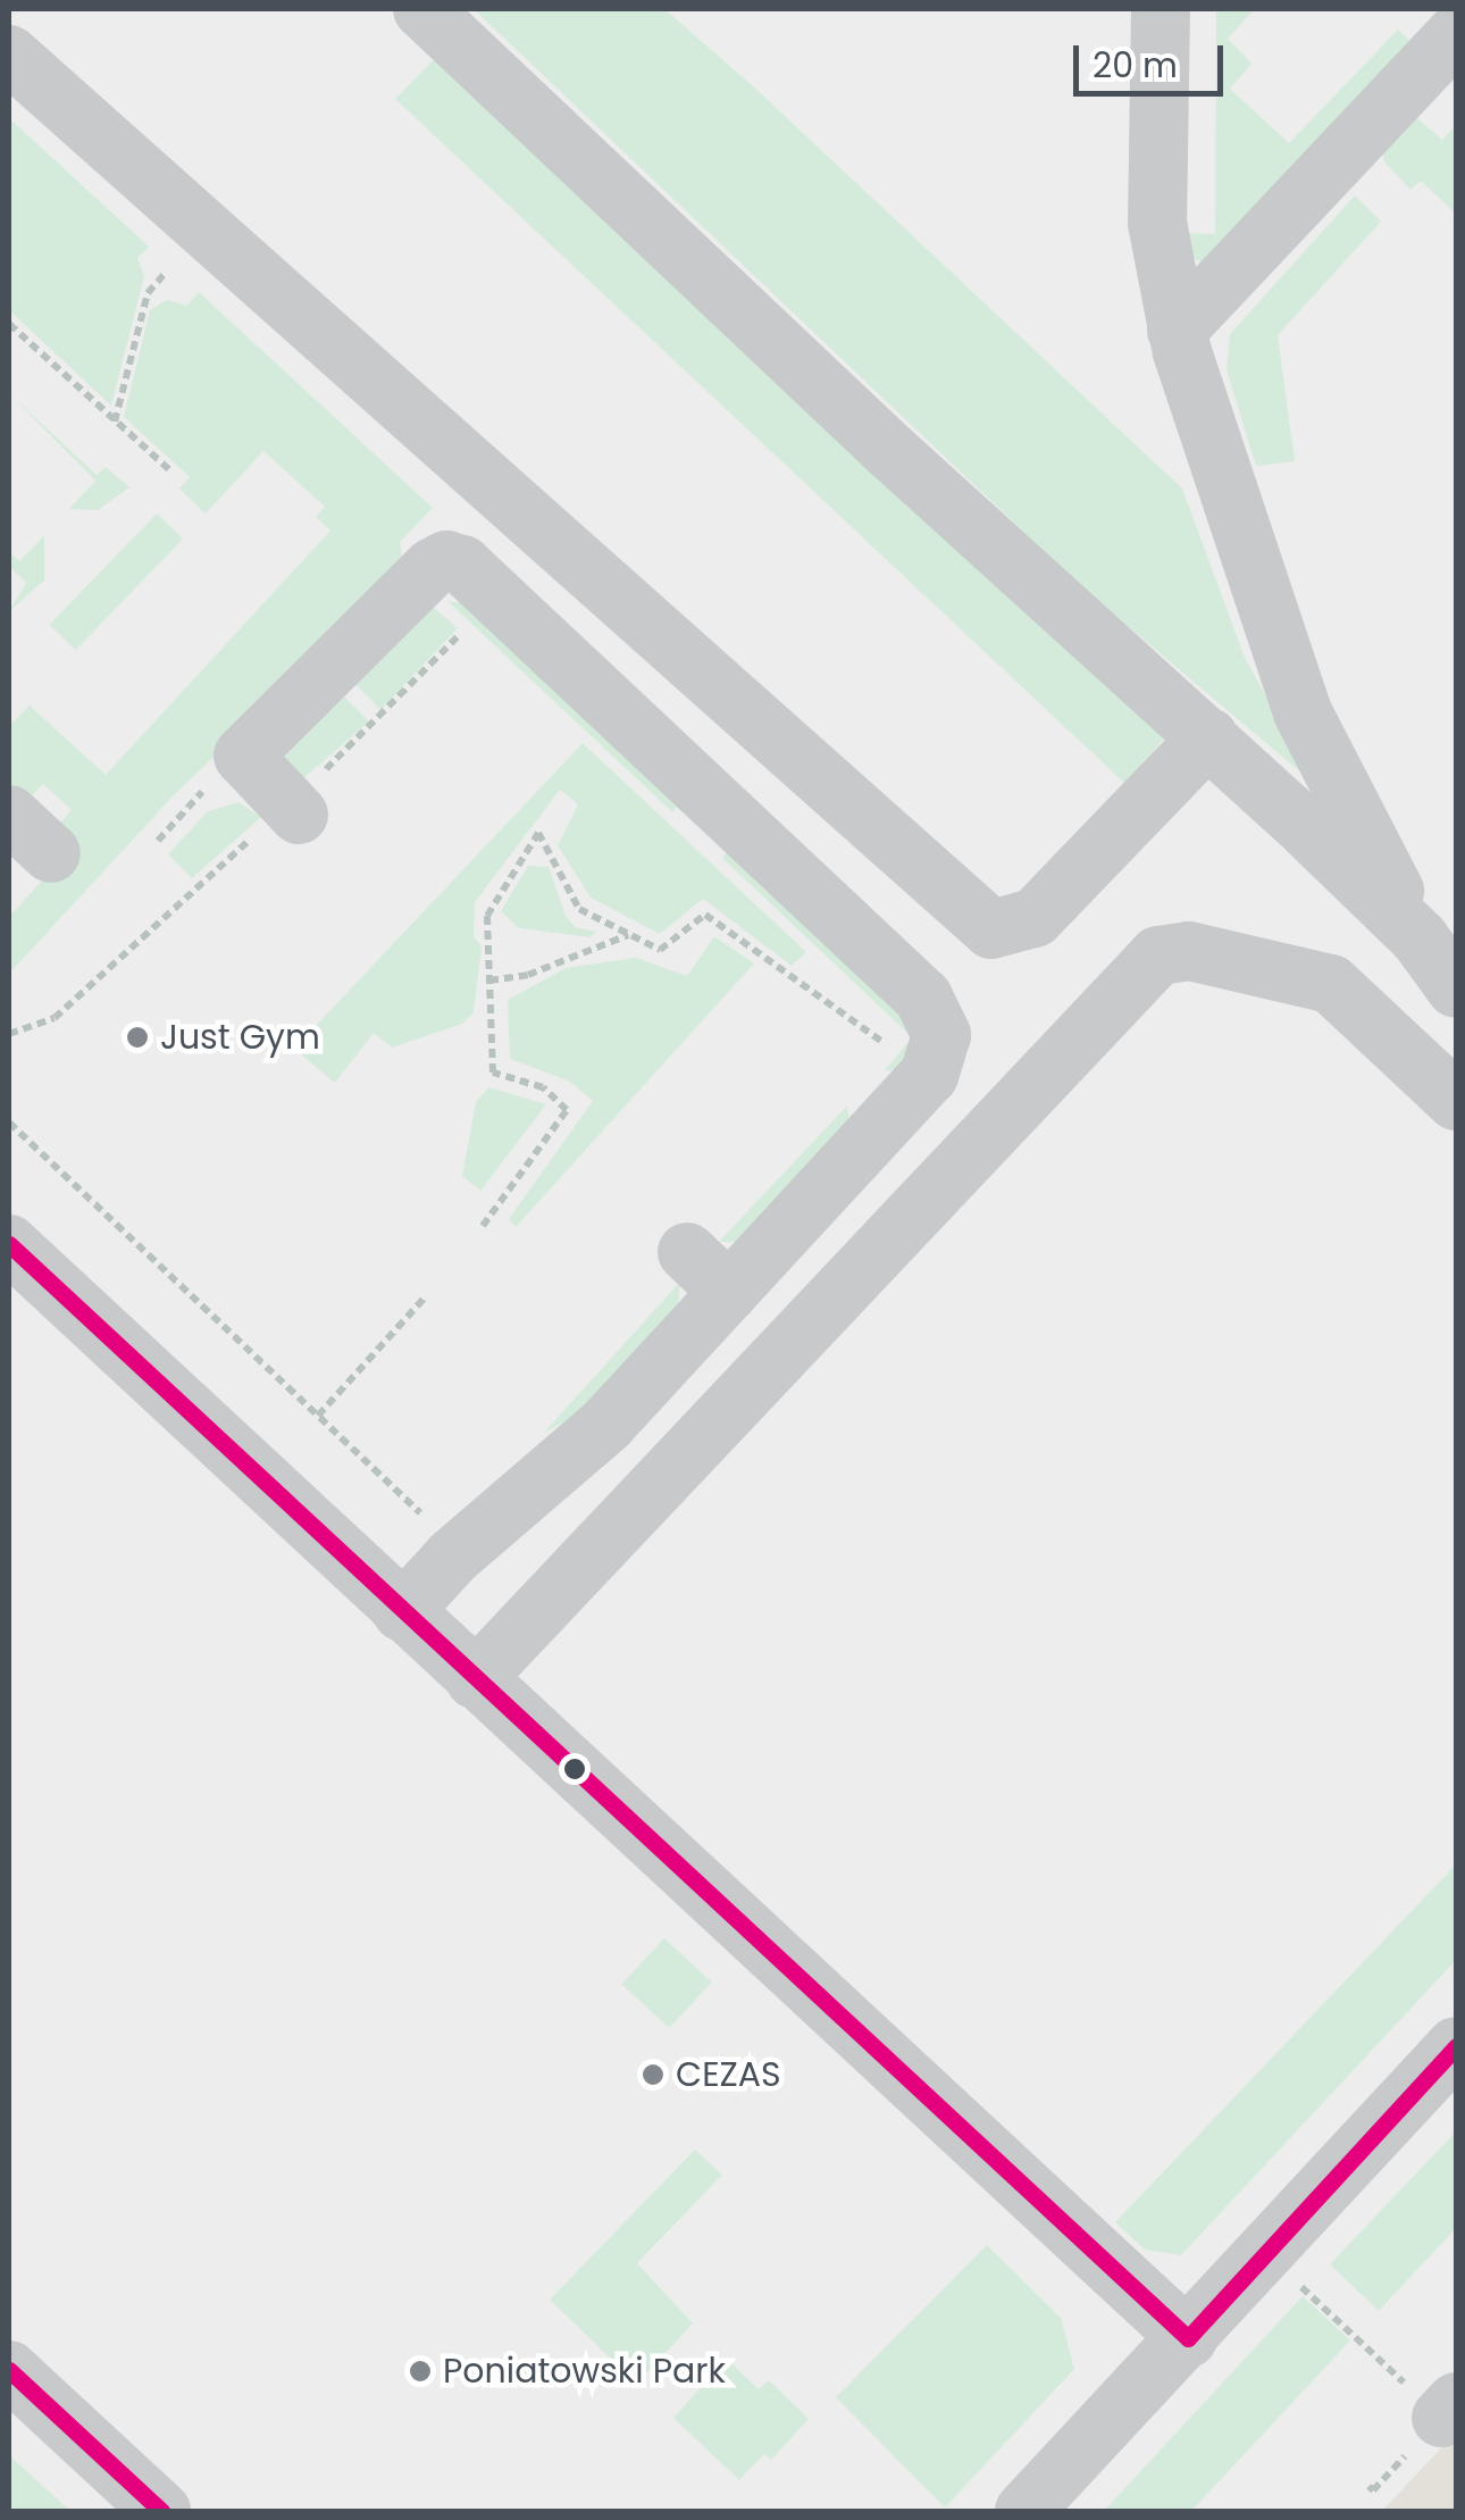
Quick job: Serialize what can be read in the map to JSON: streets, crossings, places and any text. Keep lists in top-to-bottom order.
{
  "places": ["Just Gym", "CEZAS", "Poniatowski Park"],
  "scale_bar": "20 m"
}
